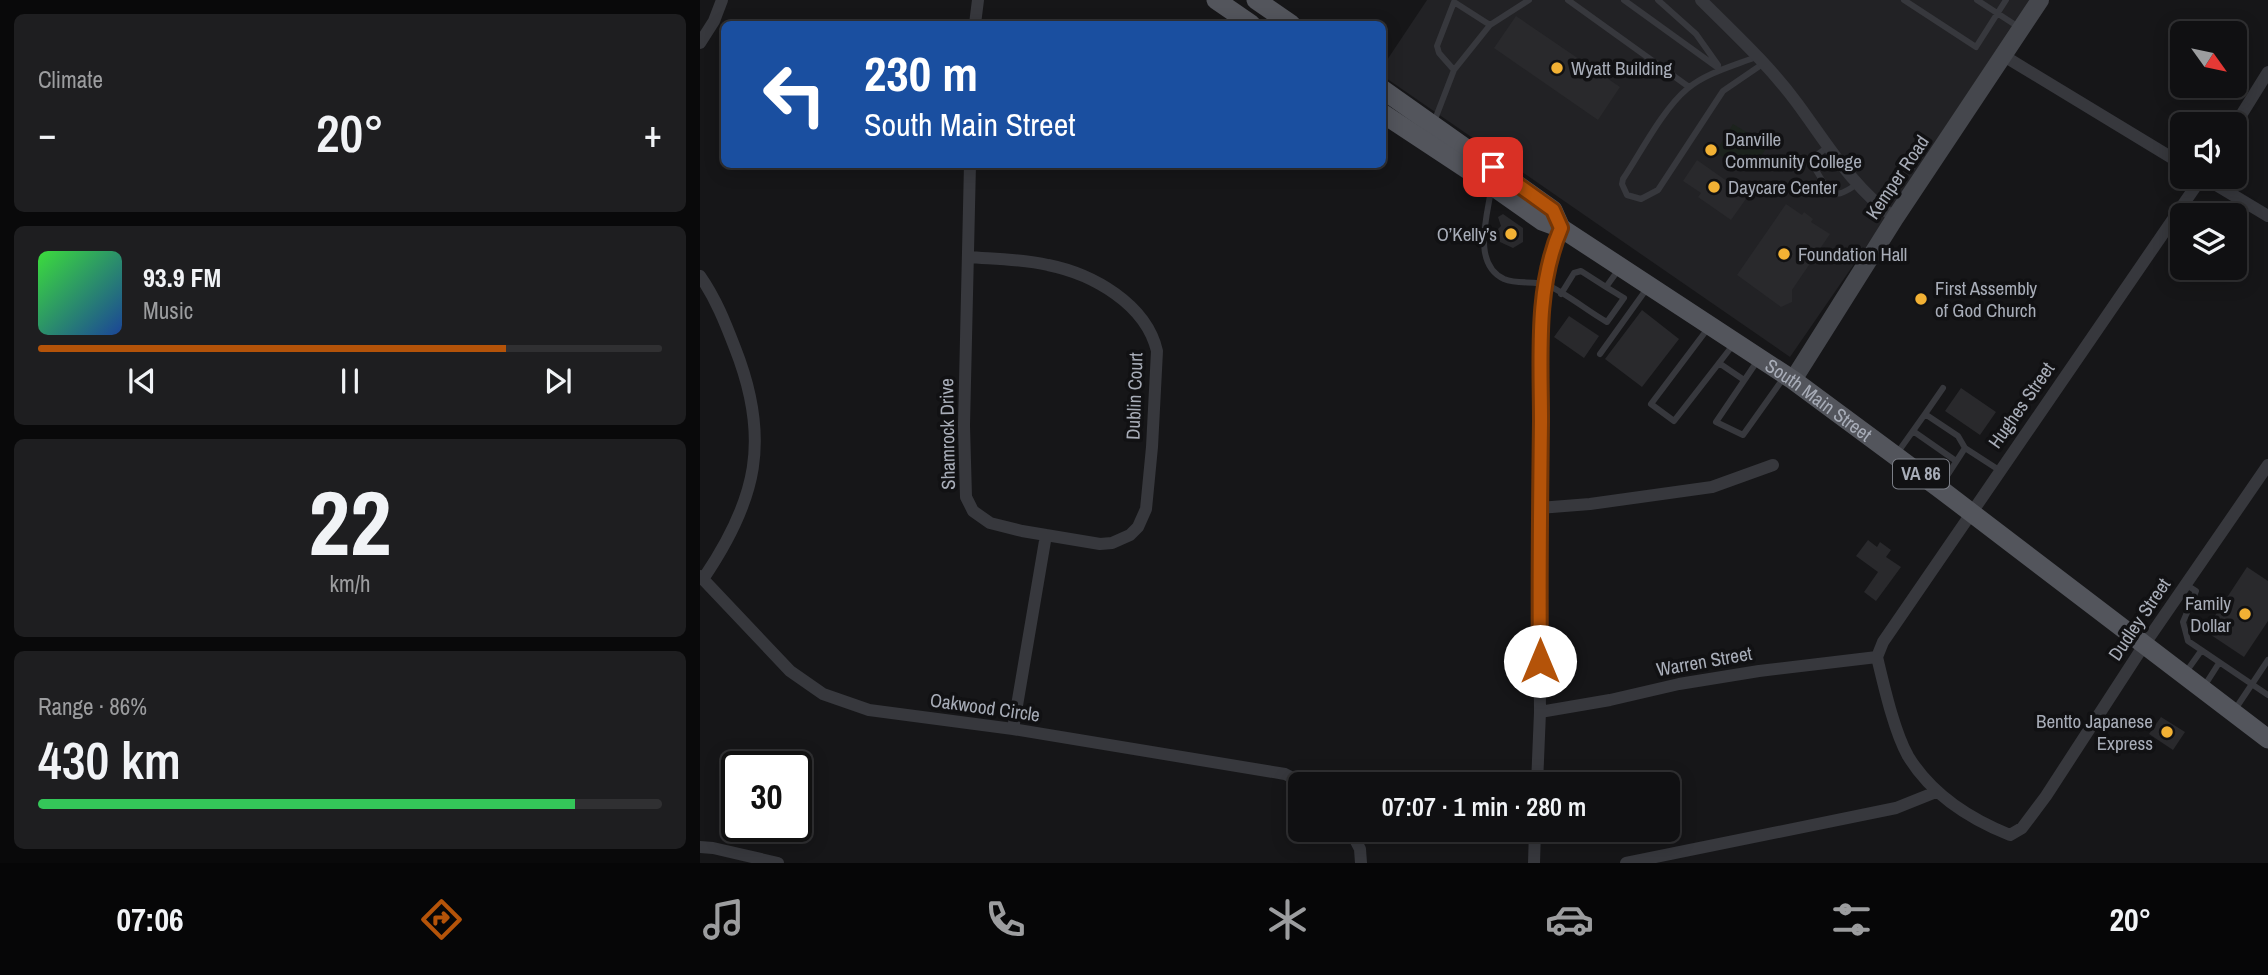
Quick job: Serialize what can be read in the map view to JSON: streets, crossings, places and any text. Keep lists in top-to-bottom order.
{
  "streets": {
    "main road": ["South Main Street", "VA 86"],
    "street": [
      "Kemper Road",
      "Dublin Court",
      "Hughes Street",
      "Shamrock Drive",
      "Dudley Street",
      "Warren Street",
      "Oakwood Circle"
    ]
  },
  "crossings": [
    ["Kemper Road", "South Main Street"],
    ["Dublin Court", "Shamrock Drive"],
    ["South Main Street", "Hughes Street"],
    ["South Main Street", "Dudley Street"],
    ["Hughes Street", "Warren Street"]
  ],
  "places": [
    "Wyatt Building",
    "Danville Community College",
    "Daycare Center",
    "O’Kelly’s",
    "Foundation Hall",
    "First Assembly of God Church",
    "Family Dollar",
    "Bentto Japanese Express"
  ],
  "north": "bottom right",
  "page": {
    "tile": [
      "Climate",
      ["22", "km/h"],
      ["Range · 86%", "430 km"]
    ],
    "turn": ["230 m", "South Main Street"],
    "heat": ["−", "20°", "+"],
    "song": ["93.9 FM", "Music"],
    "limit": "30",
    "trip": "07:07 · 1 min · 280 m",
    "tabs": ["07:06", "20°"]
  }
}
